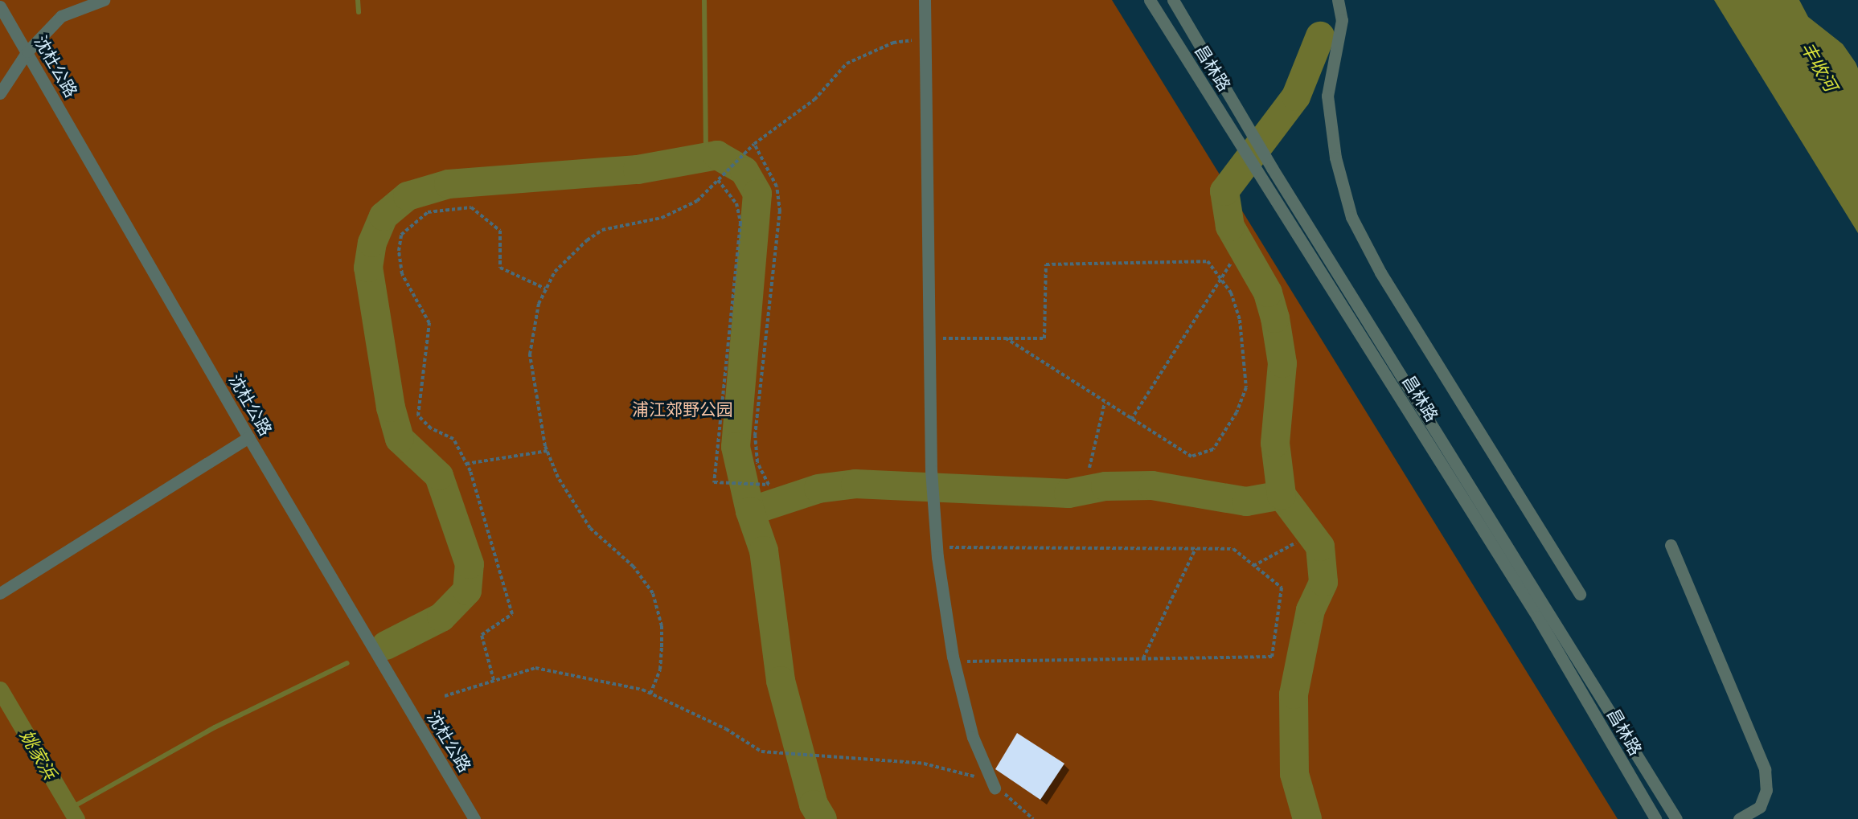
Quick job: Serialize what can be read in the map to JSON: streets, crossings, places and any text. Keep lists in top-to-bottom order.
{
  "streets": {
    "street": ["沈杜公路", "昌林路"]
  },
  "water": ["丰收河", "姚家浜"],
  "parks": ["浦江郊野公园"]
}
